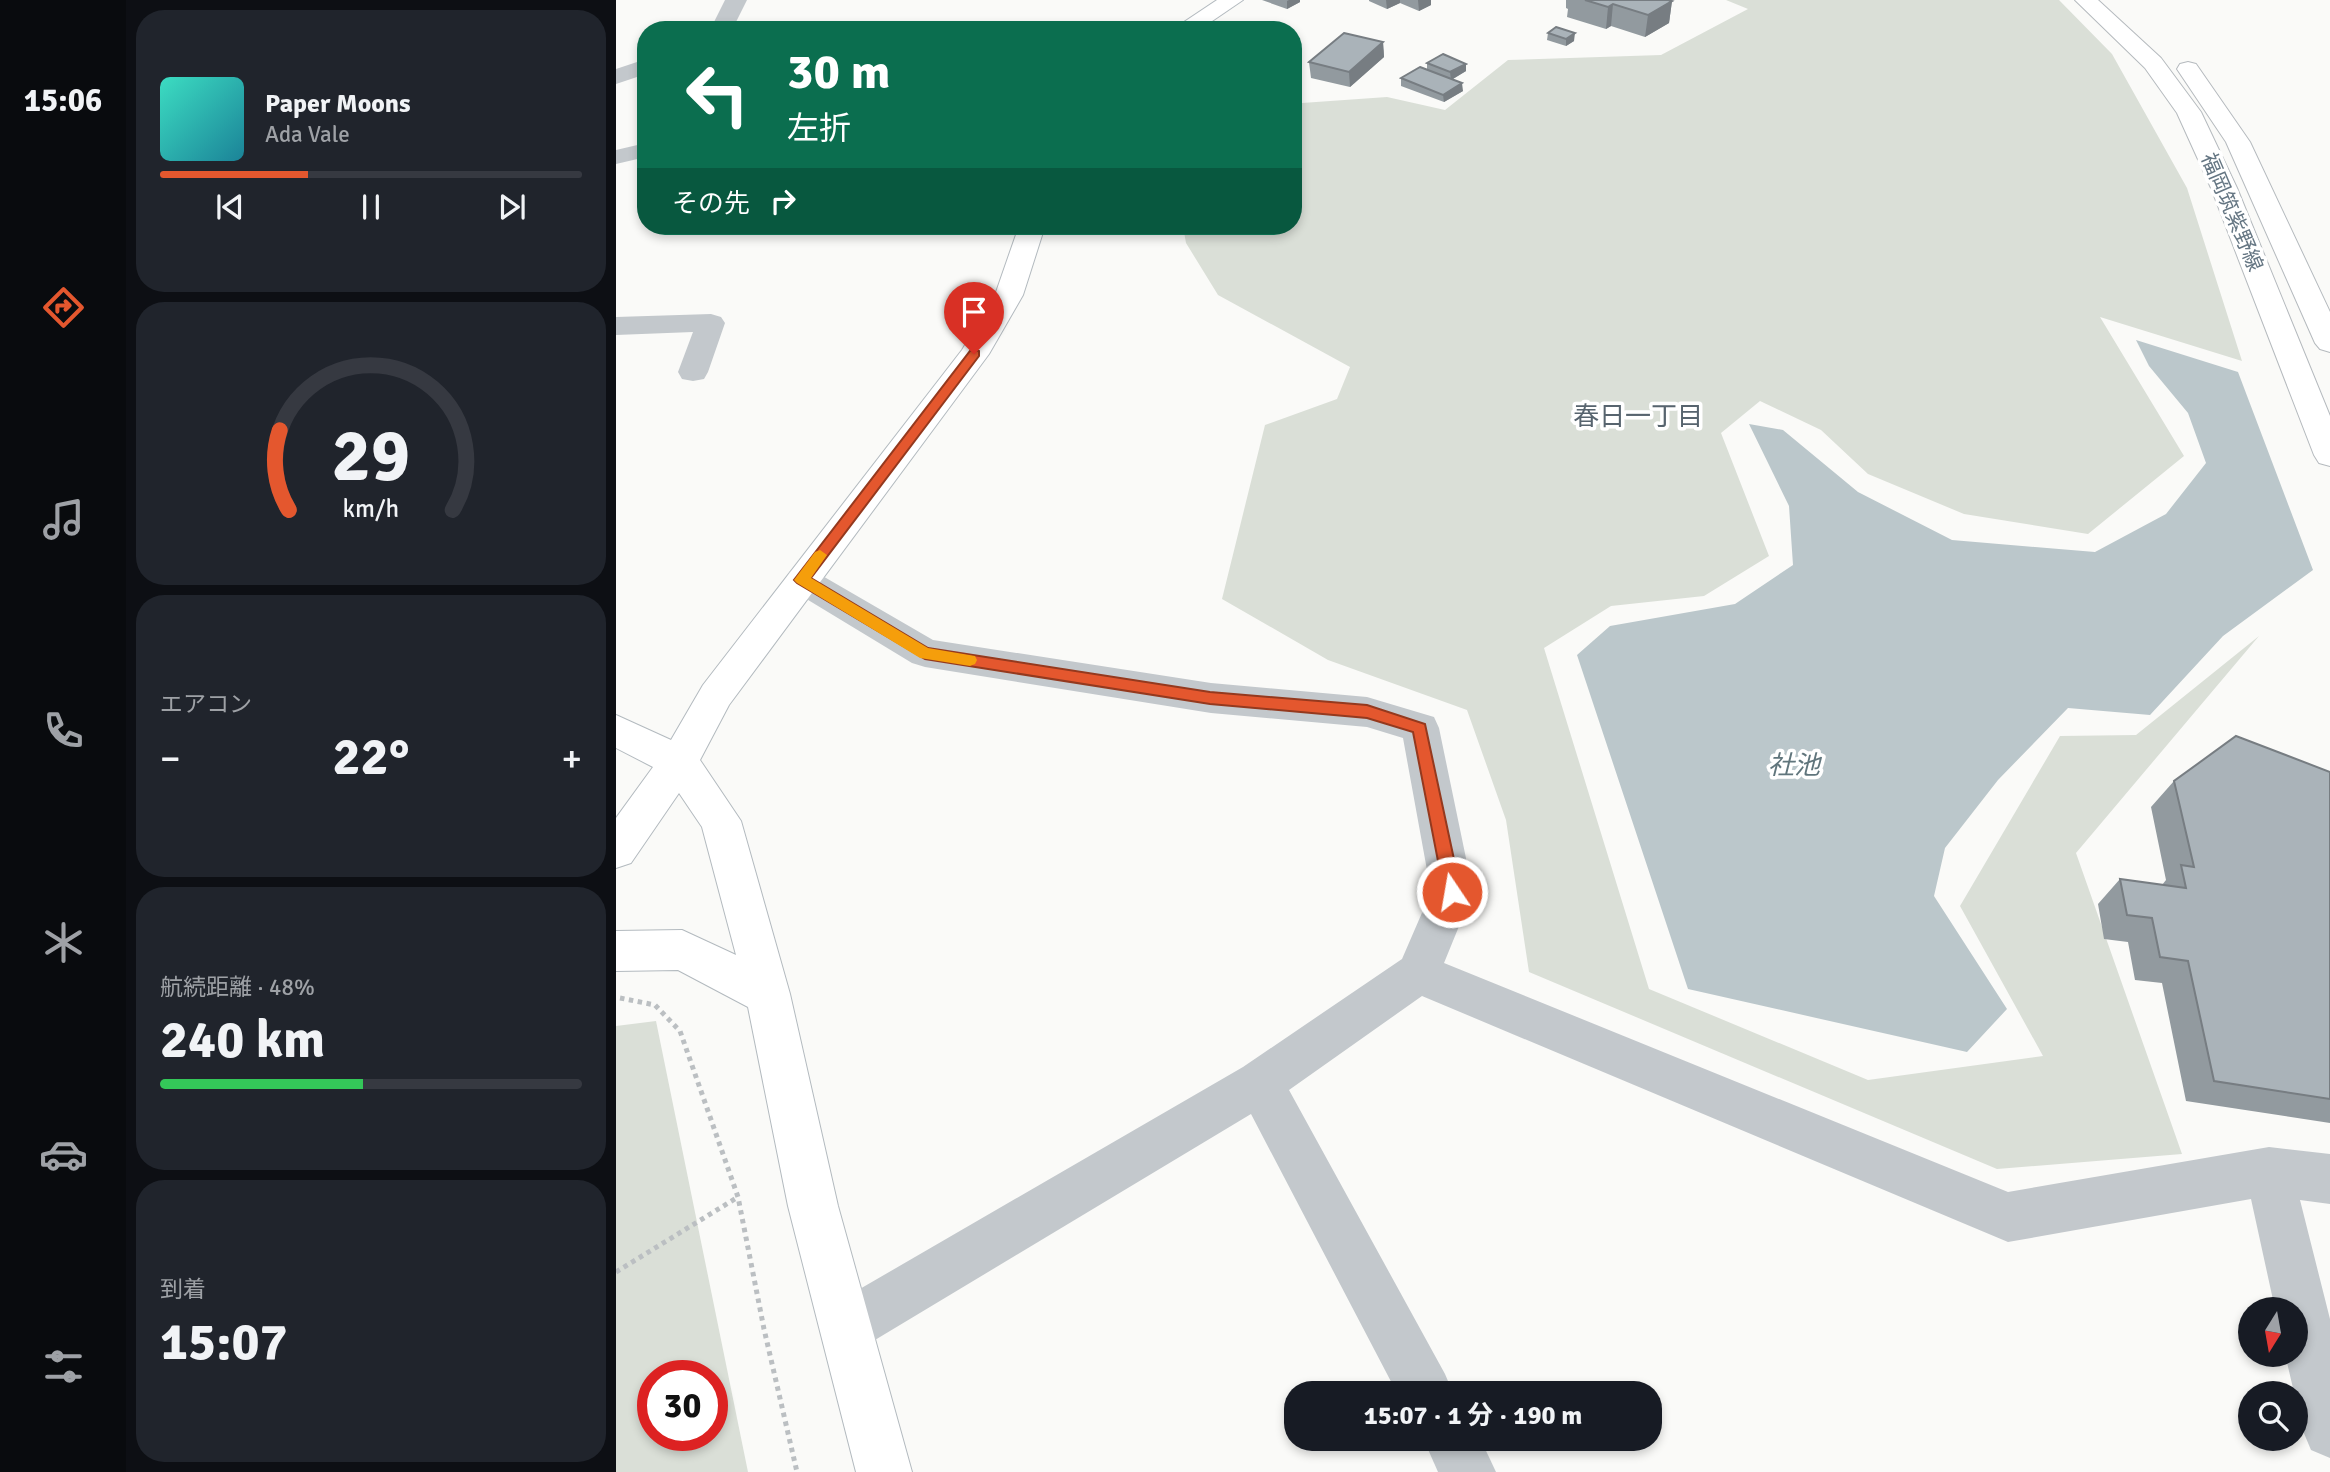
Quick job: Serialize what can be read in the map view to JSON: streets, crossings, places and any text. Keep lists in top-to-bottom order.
{
  "streets": {
    "main road": ["福岡筑紫野線"]
  },
  "districts": ["春日一丁目"],
  "water": ["社池"],
  "north": "bottom",
  "page": {
    "tabs": "15:06",
    "turn": ["30 m", "左折"],
    "song": ["Paper Moons", "Ada Vale"],
    "then": "その先",
    "tile": [
      "エアコン",
      ["航続距離 · 48%", "240 km"],
      ["到着", "15:07"]
    ],
    "heat": ["−", "22°", "+"],
    "limit": "30",
    "trip": "15:07 · 1 分 · 190 m",
    "gauge": ["29", "km/h"]
  }
}
